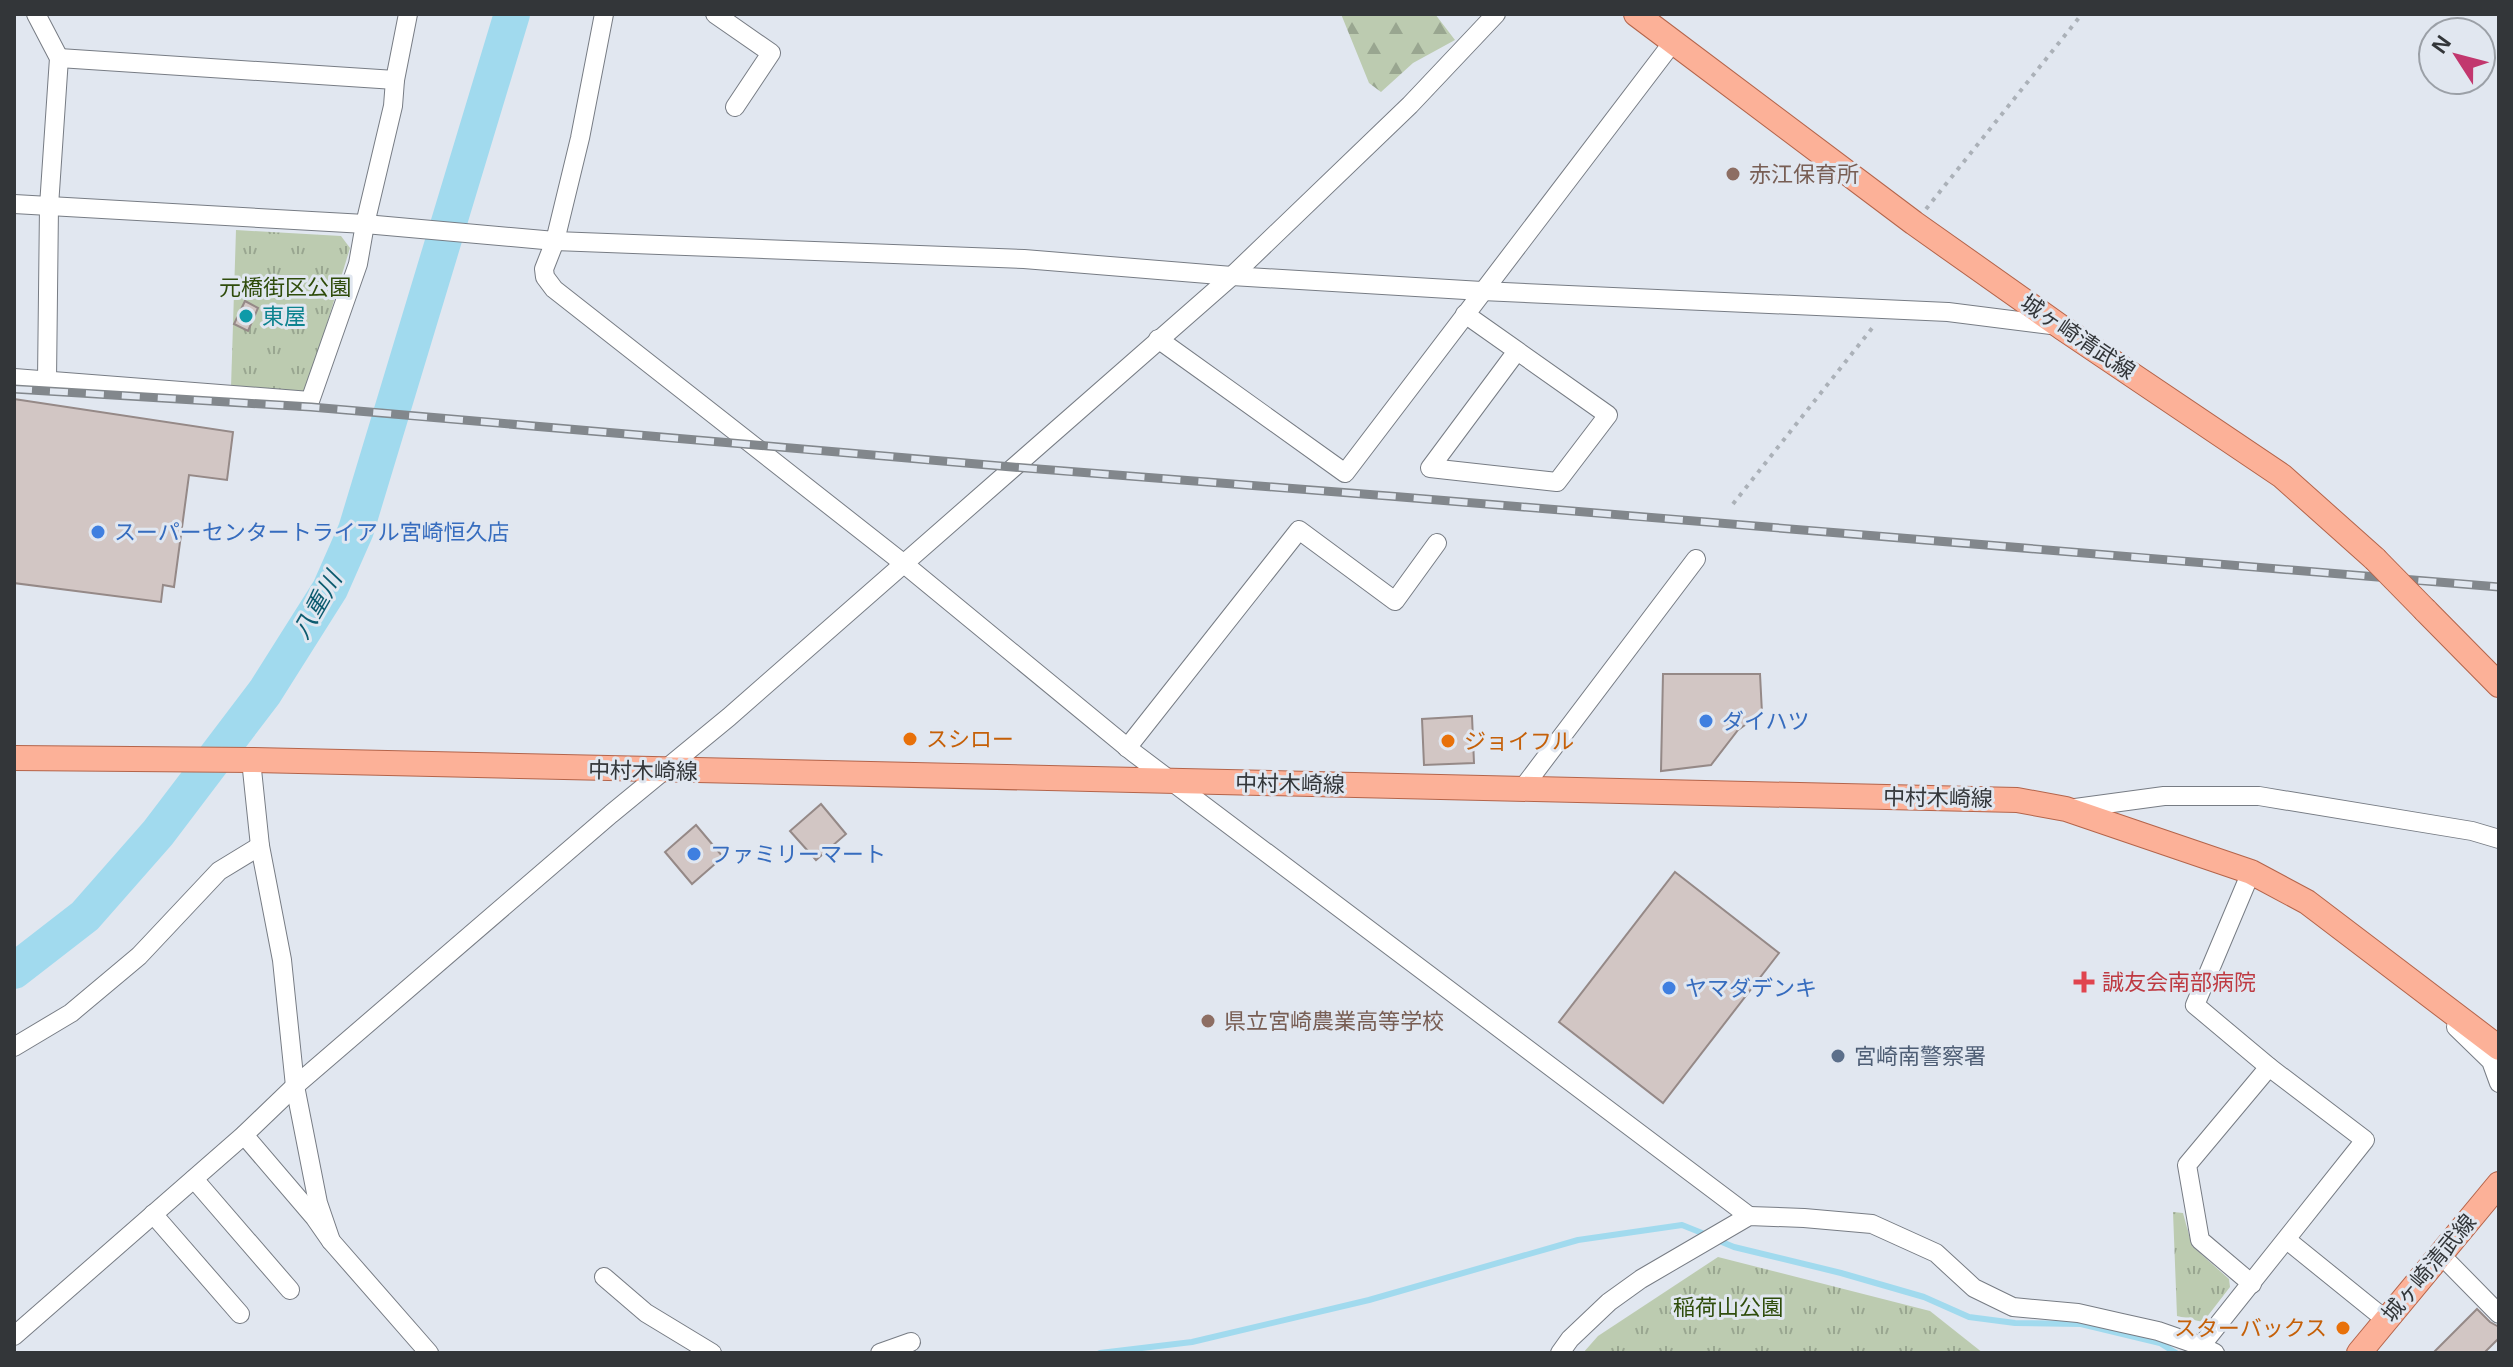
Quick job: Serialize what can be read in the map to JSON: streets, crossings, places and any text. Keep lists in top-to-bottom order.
{
  "streets": {
    "main road": ["城ヶ崎清武線", "中村木崎線"]
  },
  "water": ["八重川"],
  "parks": ["元橋街区公園", "稲荷山公園"],
  "places": {
    "other": [
      "赤江保育所",
      "東屋",
      "スーパーセンタートライアル宮崎恒久店",
      "ダイハツ",
      "スシロー",
      "ジョイフル",
      "ファミリーマート",
      "ヤマダデンキ",
      "県立宮崎農業高等学校",
      "宮崎南警察署",
      "スターバックス"
    ],
    "health": ["誠友会南部病院"]
  },
  "north": "top left"
}
